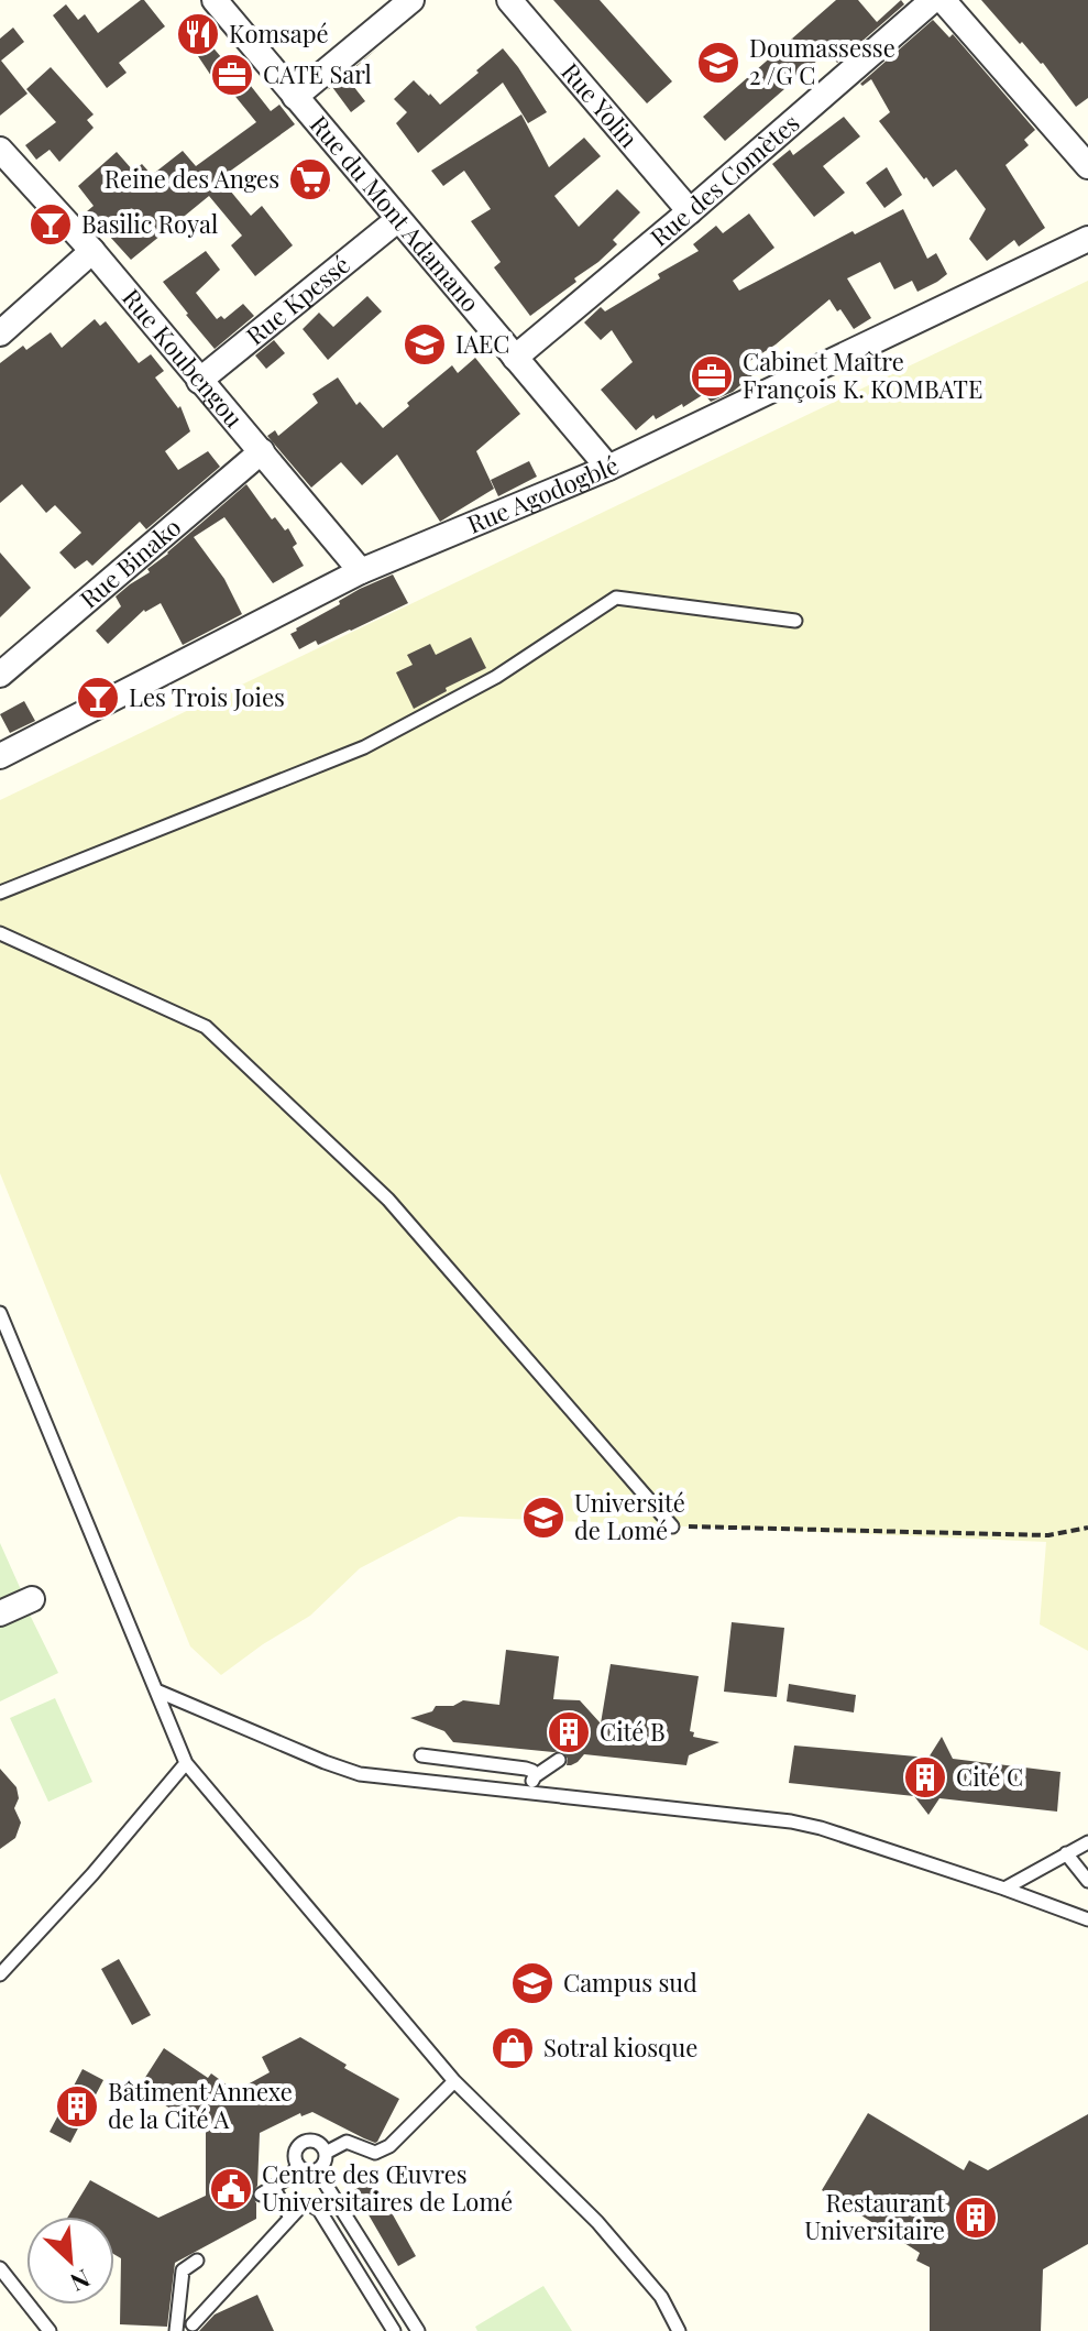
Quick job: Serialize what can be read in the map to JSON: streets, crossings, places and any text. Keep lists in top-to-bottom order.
{
  "streets": {
    "street": [
      "Rue Yolin",
      "Rue des Comètes",
      "Rue du Mont Adamano",
      "Rue Kpessé",
      "Rue Koubengou",
      "Rue Agodogblé",
      "Rue Binako"
    ]
  },
  "crossings": [
    ["Rue Yolin", "Rue des Comètes"],
    ["Rue des Comètes", "Rue du Mont Adamano"],
    ["Rue du Mont Adamano", "Rue Kpessé"],
    ["Rue du Mont Adamano", "Rue Agodogblé"],
    ["Rue Kpessé", "Rue Koubengou"],
    ["Rue Koubengou", "Rue Agodogblé"],
    ["Rue Koubengou", "Rue Binako"]
  ],
  "places": {
    "restaurant": ["Komsapé"],
    "school or university": [
      "Doumassesse 2 /G C",
      "IAEC",
      "Université de Lomé",
      "Campus sud"
    ],
    "office": ["CATE Sarl", "Cabinet Maître François K. KOMBATE"],
    "supermarket": ["Reine des Anges"],
    "bar": ["Basilic Royal", "Les Trois Joies"],
    "building": [
      "Cité B",
      "Cité C",
      "Bâtiment Annexe de la Cité A",
      "Restaurant Universitaire"
    ],
    "shop": ["Sotral kiosque"],
    "public building": ["Centre des Œuvres Universitaires de Lomé"]
  },
  "north": "bottom right"
}
